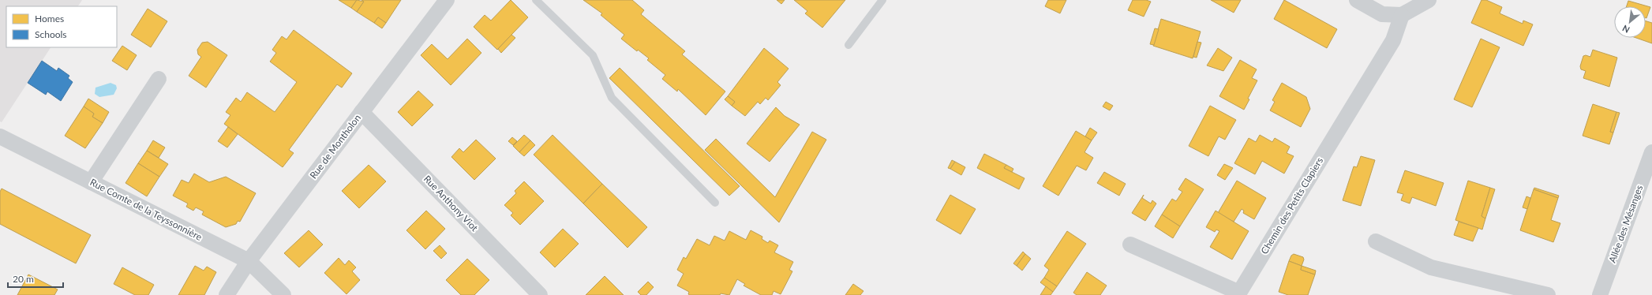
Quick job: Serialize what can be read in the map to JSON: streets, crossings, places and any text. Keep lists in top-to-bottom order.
{
  "streets": {
    "street": [
      "Rue de Montholon",
      "Rue Anthony Viot",
      "Chemin des Petits Clapiers",
      "Rue Comte de la Teyssonnière",
      "Allée des Mésanges"
    ]
  },
  "crossings": [
    ["Rue de Montholon", "Rue Anthony Viot"],
    ["Rue de Montholon", "Rue Comte de la Teyssonnière"]
  ],
  "legend": ["Homes", "Schools"],
  "scale_bar": "20 m",
  "north": "bottom left"
}
